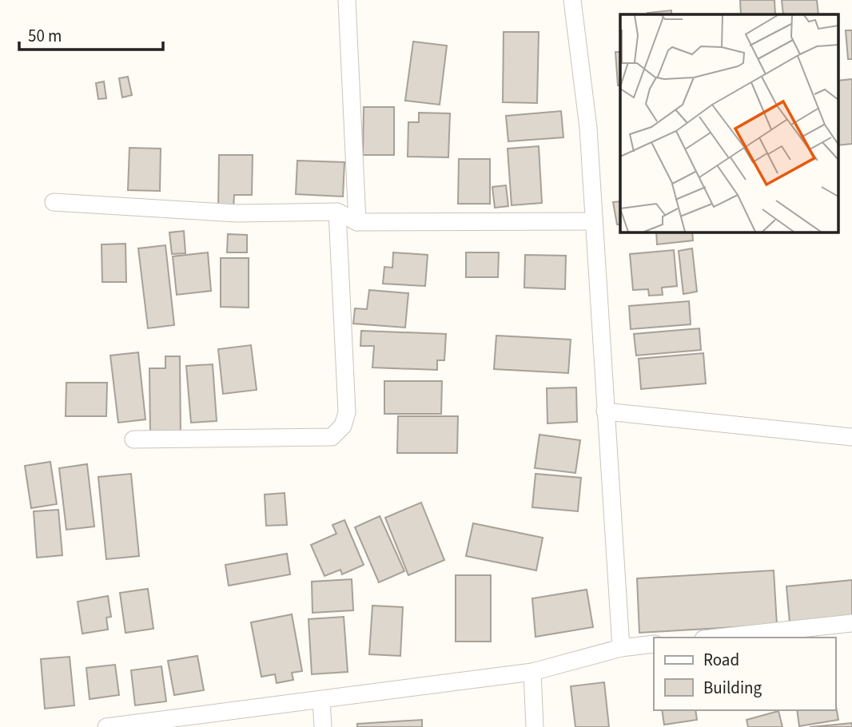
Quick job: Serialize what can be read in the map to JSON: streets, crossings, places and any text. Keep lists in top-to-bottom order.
{
  "legend": ["Road", "Building"],
  "scale_bar": "50 m"
}
